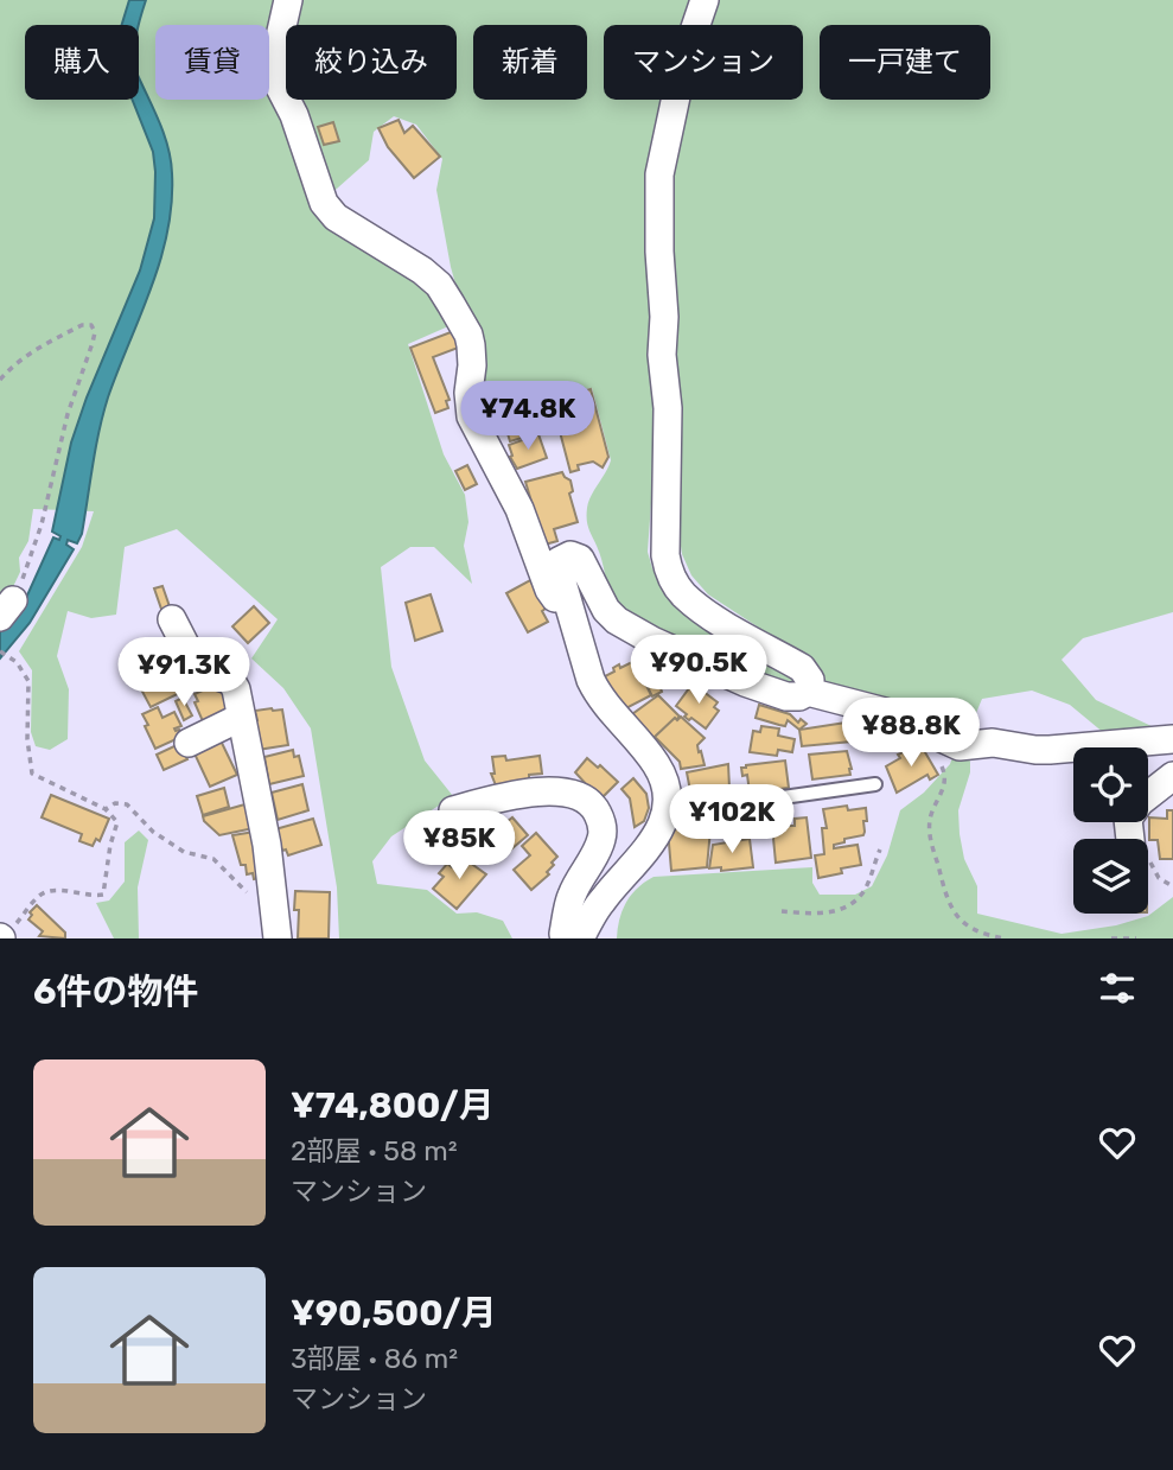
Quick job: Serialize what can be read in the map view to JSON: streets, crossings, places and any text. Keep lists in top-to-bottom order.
{
  "page": {
    "chip": [
      "購入",
      "賃貸",
      "絞り込み",
      "新着",
      "マンション",
      "一戸建て"
    ],
    "price": [
      "¥74.8K",
      "¥90.5K",
      "¥91.3K",
      "¥88.8K",
      "¥102K",
      "¥85K"
    ],
    "heading": "6件の物件",
    "list": [
      {
        "name": "¥74,800/月",
        "note": "2部屋 · 58 m² · マンション"
      },
      {
        "name": "¥90,500/月",
        "note": "3部屋 · 86 m² · マンション"
      }
    ]
  }
}
